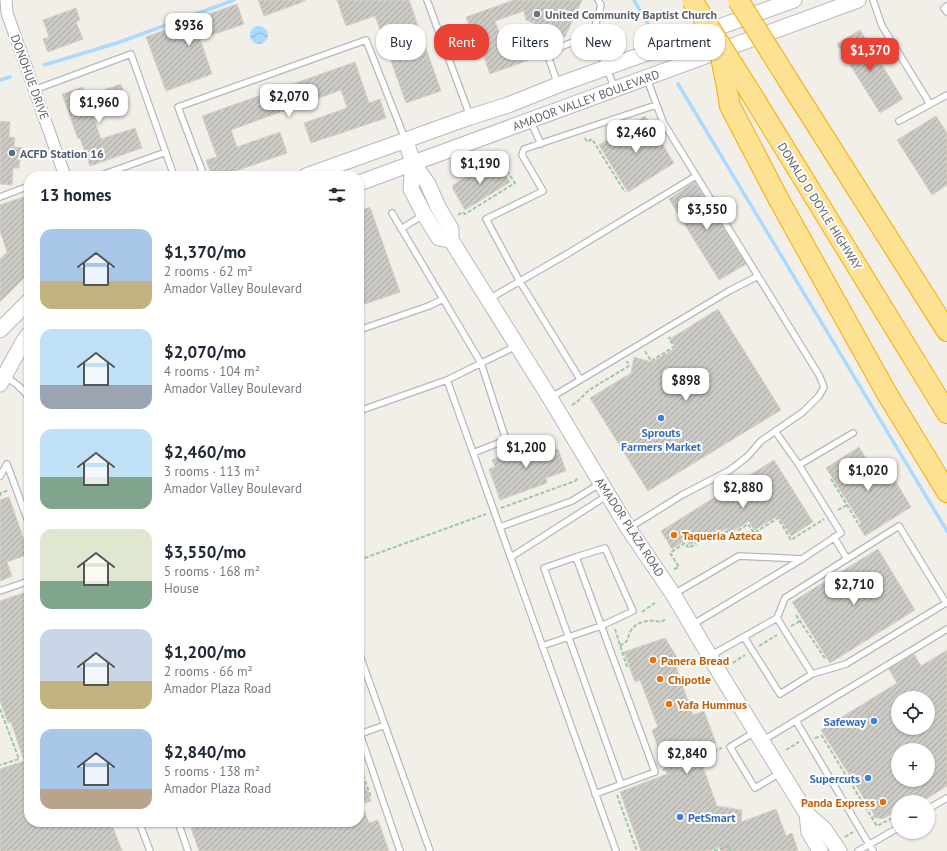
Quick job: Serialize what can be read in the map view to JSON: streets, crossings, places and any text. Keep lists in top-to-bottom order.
{
  "streets": {
    "highway": ["DONALD D DOYLE HIGHWAY"],
    "street": ["DONOHUE DRIVE", "AMADOR VALLEY BOULEVARD", "AMADOR PLAZA ROAD"]
  },
  "crossings": [
    ["AMADOR VALLEY BOULEVARD", "AMADOR PLAZA ROAD"]
  ],
  "places": [
    "United Community Baptist Church",
    "ACFD Station 16",
    "Sprouts Farmers Market",
    "Taqueria Azteca",
    "Panera Bread",
    "Chipotle",
    "Yafa Hummus",
    "Safeway",
    "Supercuts",
    "Panda Express",
    "PetSmart"
  ],
  "page": {
    "price": [
      "$936",
      "$1,370",
      "$2,070",
      "$1,960",
      "$2,460",
      "$1,190",
      "$3,550",
      "$898",
      "$1,200",
      "$1,020",
      "$2,880",
      "$2,710",
      "$2,840"
    ],
    "chip": [
      "Buy",
      "Rent",
      "Filters",
      "New",
      "Apartment"
    ],
    "heading": "13 homes",
    "list": [
      {
        "name": "$1,370/mo",
        "note": "2 rooms · 62 m² · Amador Valley Boulevard"
      },
      {
        "name": "$2,070/mo",
        "note": "4 rooms · 104 m² · Amador Valley Boulevard"
      },
      {
        "name": "$2,460/mo",
        "note": "3 rooms · 113 m² · Amador Valley Boulevard"
      },
      {
        "name": "$3,550/mo",
        "note": "5 rooms · 168 m² · House"
      },
      {
        "name": "$1,200/mo",
        "note": "2 rooms · 66 m² · Amador Plaza Road"
      },
      {
        "name": "$2,840/mo",
        "note": "5 rooms · 138 m² · Amador Plaza Road"
      }
    ],
    "map_buttons": ["+", "−"]
  }
}
